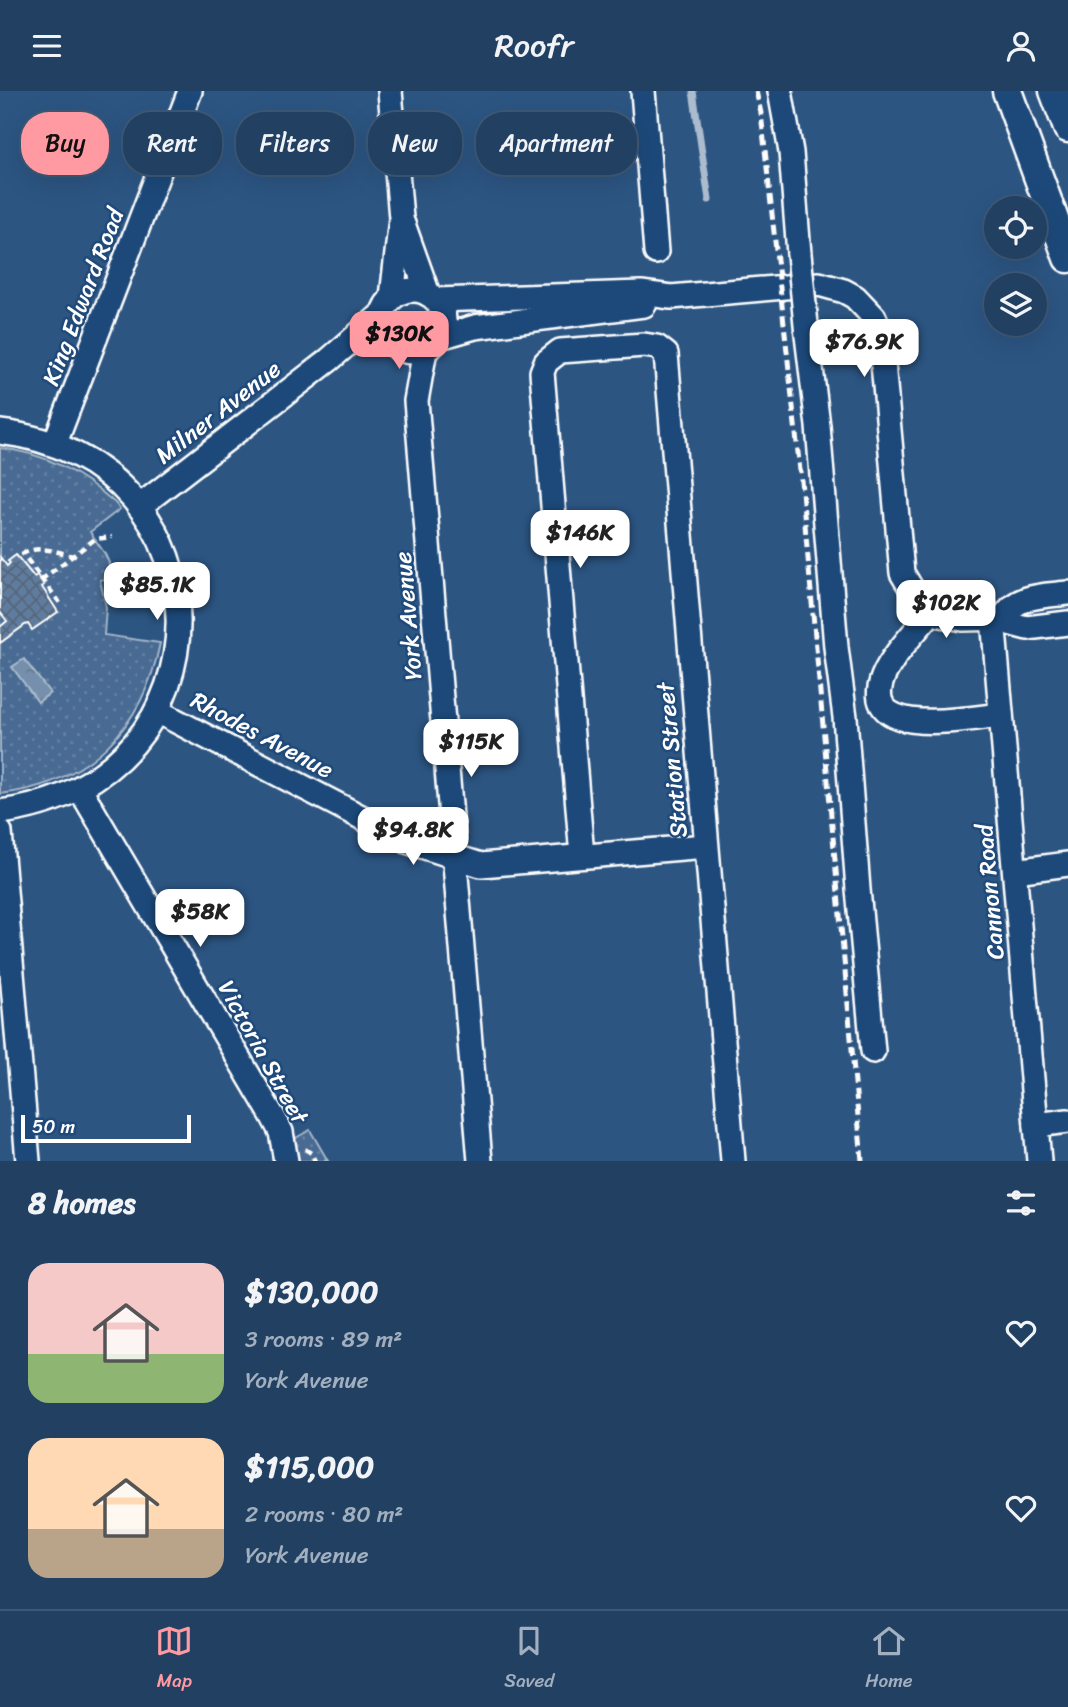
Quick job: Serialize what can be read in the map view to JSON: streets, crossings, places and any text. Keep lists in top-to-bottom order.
{
  "streets": {
    "street": [
      "King Edward Road",
      "Milner Avenue",
      "York Avenue",
      "Rhodes Avenue",
      "Station Street",
      "Cannon Road",
      "Victoria Street"
    ]
  },
  "crossings": [
    ["Milner Avenue", "York Avenue"],
    ["York Avenue", "Rhodes Avenue"],
    ["Rhodes Avenue", "Station Street"]
  ],
  "scale_bar": "50 m",
  "page": {
    "header": "Roofr",
    "chip": [
      "Buy",
      "Rent",
      "Filters",
      "New",
      "Apartment"
    ],
    "price": [
      "$130K",
      "$76.9K",
      "$146K",
      "$85.1K",
      "$102K",
      "$115K",
      "$94.8K",
      "$58K"
    ],
    "scale": "50 m",
    "heading": "8 homes",
    "list": [
      {
        "name": "$130,000",
        "note": "3 rooms · 89 m² · York Avenue"
      },
      {
        "name": "$115,000",
        "note": "2 rooms · 80 m² · York Avenue"
      }
    ],
    "tabs": ["Map", "Saved", "Home"]
  }
}
